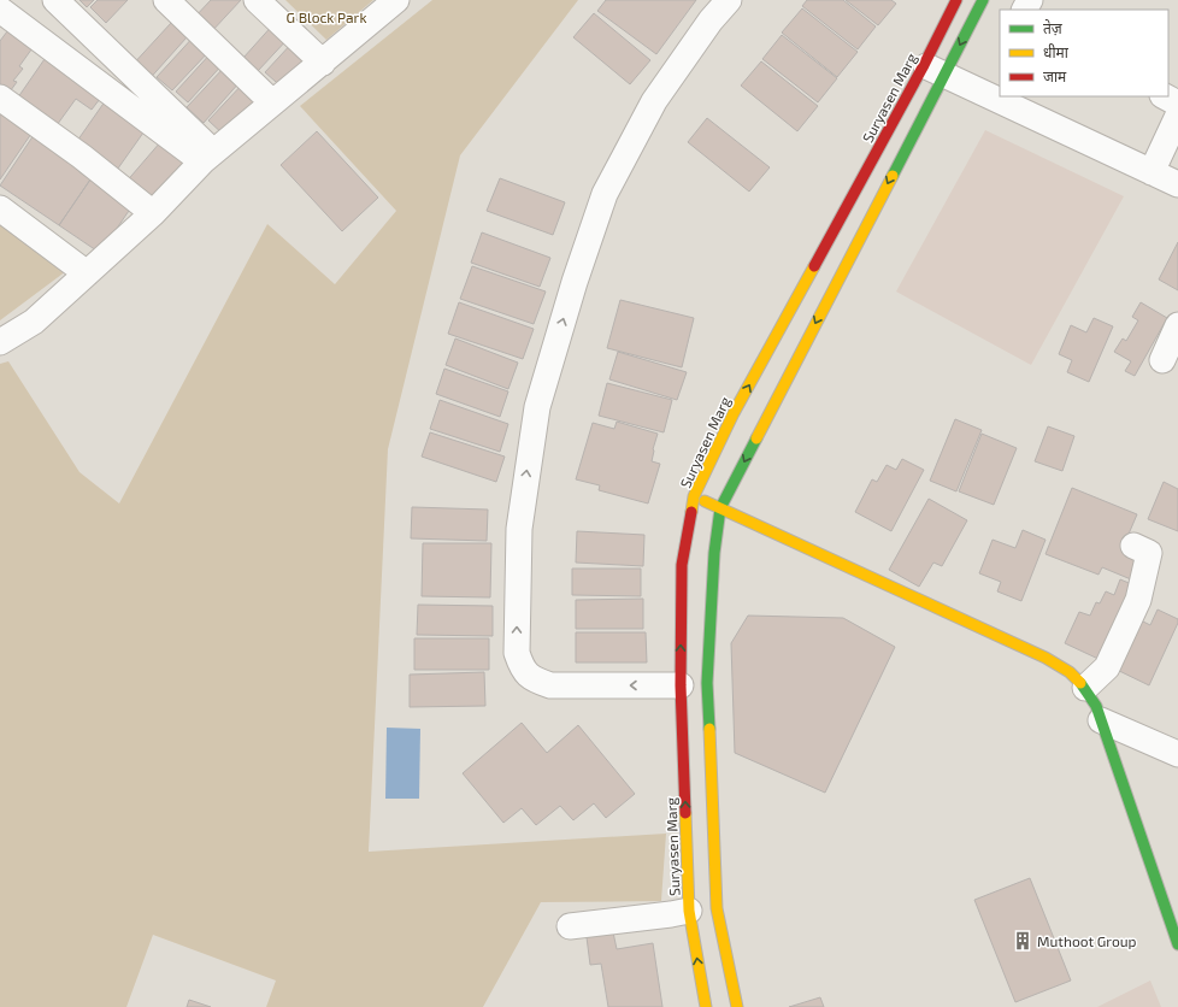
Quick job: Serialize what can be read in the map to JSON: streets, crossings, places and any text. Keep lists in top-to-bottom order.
{
  "streets": {
    "street": ["Suryasen Marg"]
  },
  "parks": ["G Block Park"],
  "places": {
    "building": ["Muthoot Group"]
  },
  "legend": ["तेज़", "धीमा", "जाम"]
}
